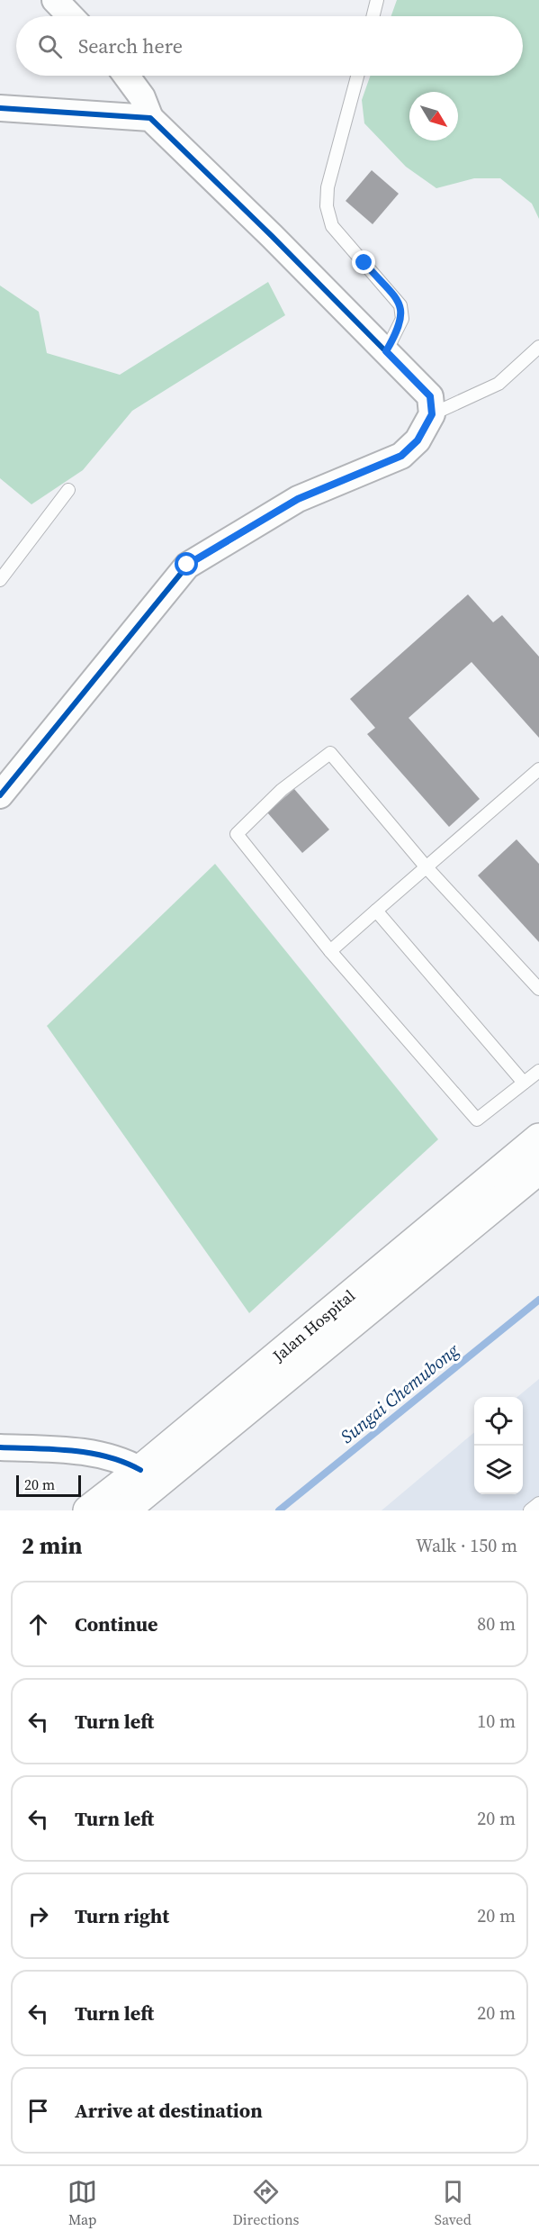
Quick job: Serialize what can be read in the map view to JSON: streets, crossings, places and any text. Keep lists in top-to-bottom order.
{
  "streets": {
    "main road": ["Jalan Hospital"]
  },
  "water": ["Sungai Chemubong"],
  "scale_bar": "20 m",
  "north": "bottom right",
  "page": {
    "search": "Search here",
    "scale": "20 m",
    "heading": ["2 min", "Walk · 150 m"],
    "list": [
      ["Continue", "80 m"],
      ["Turn left", "10 m"],
      ["Turn left", "20 m"],
      ["Turn right", "20 m"],
      ["Turn left", "20 m"],
      "Arrive at destination"
    ],
    "nav": ["Map", "Directions", "Saved"]
  }
}
